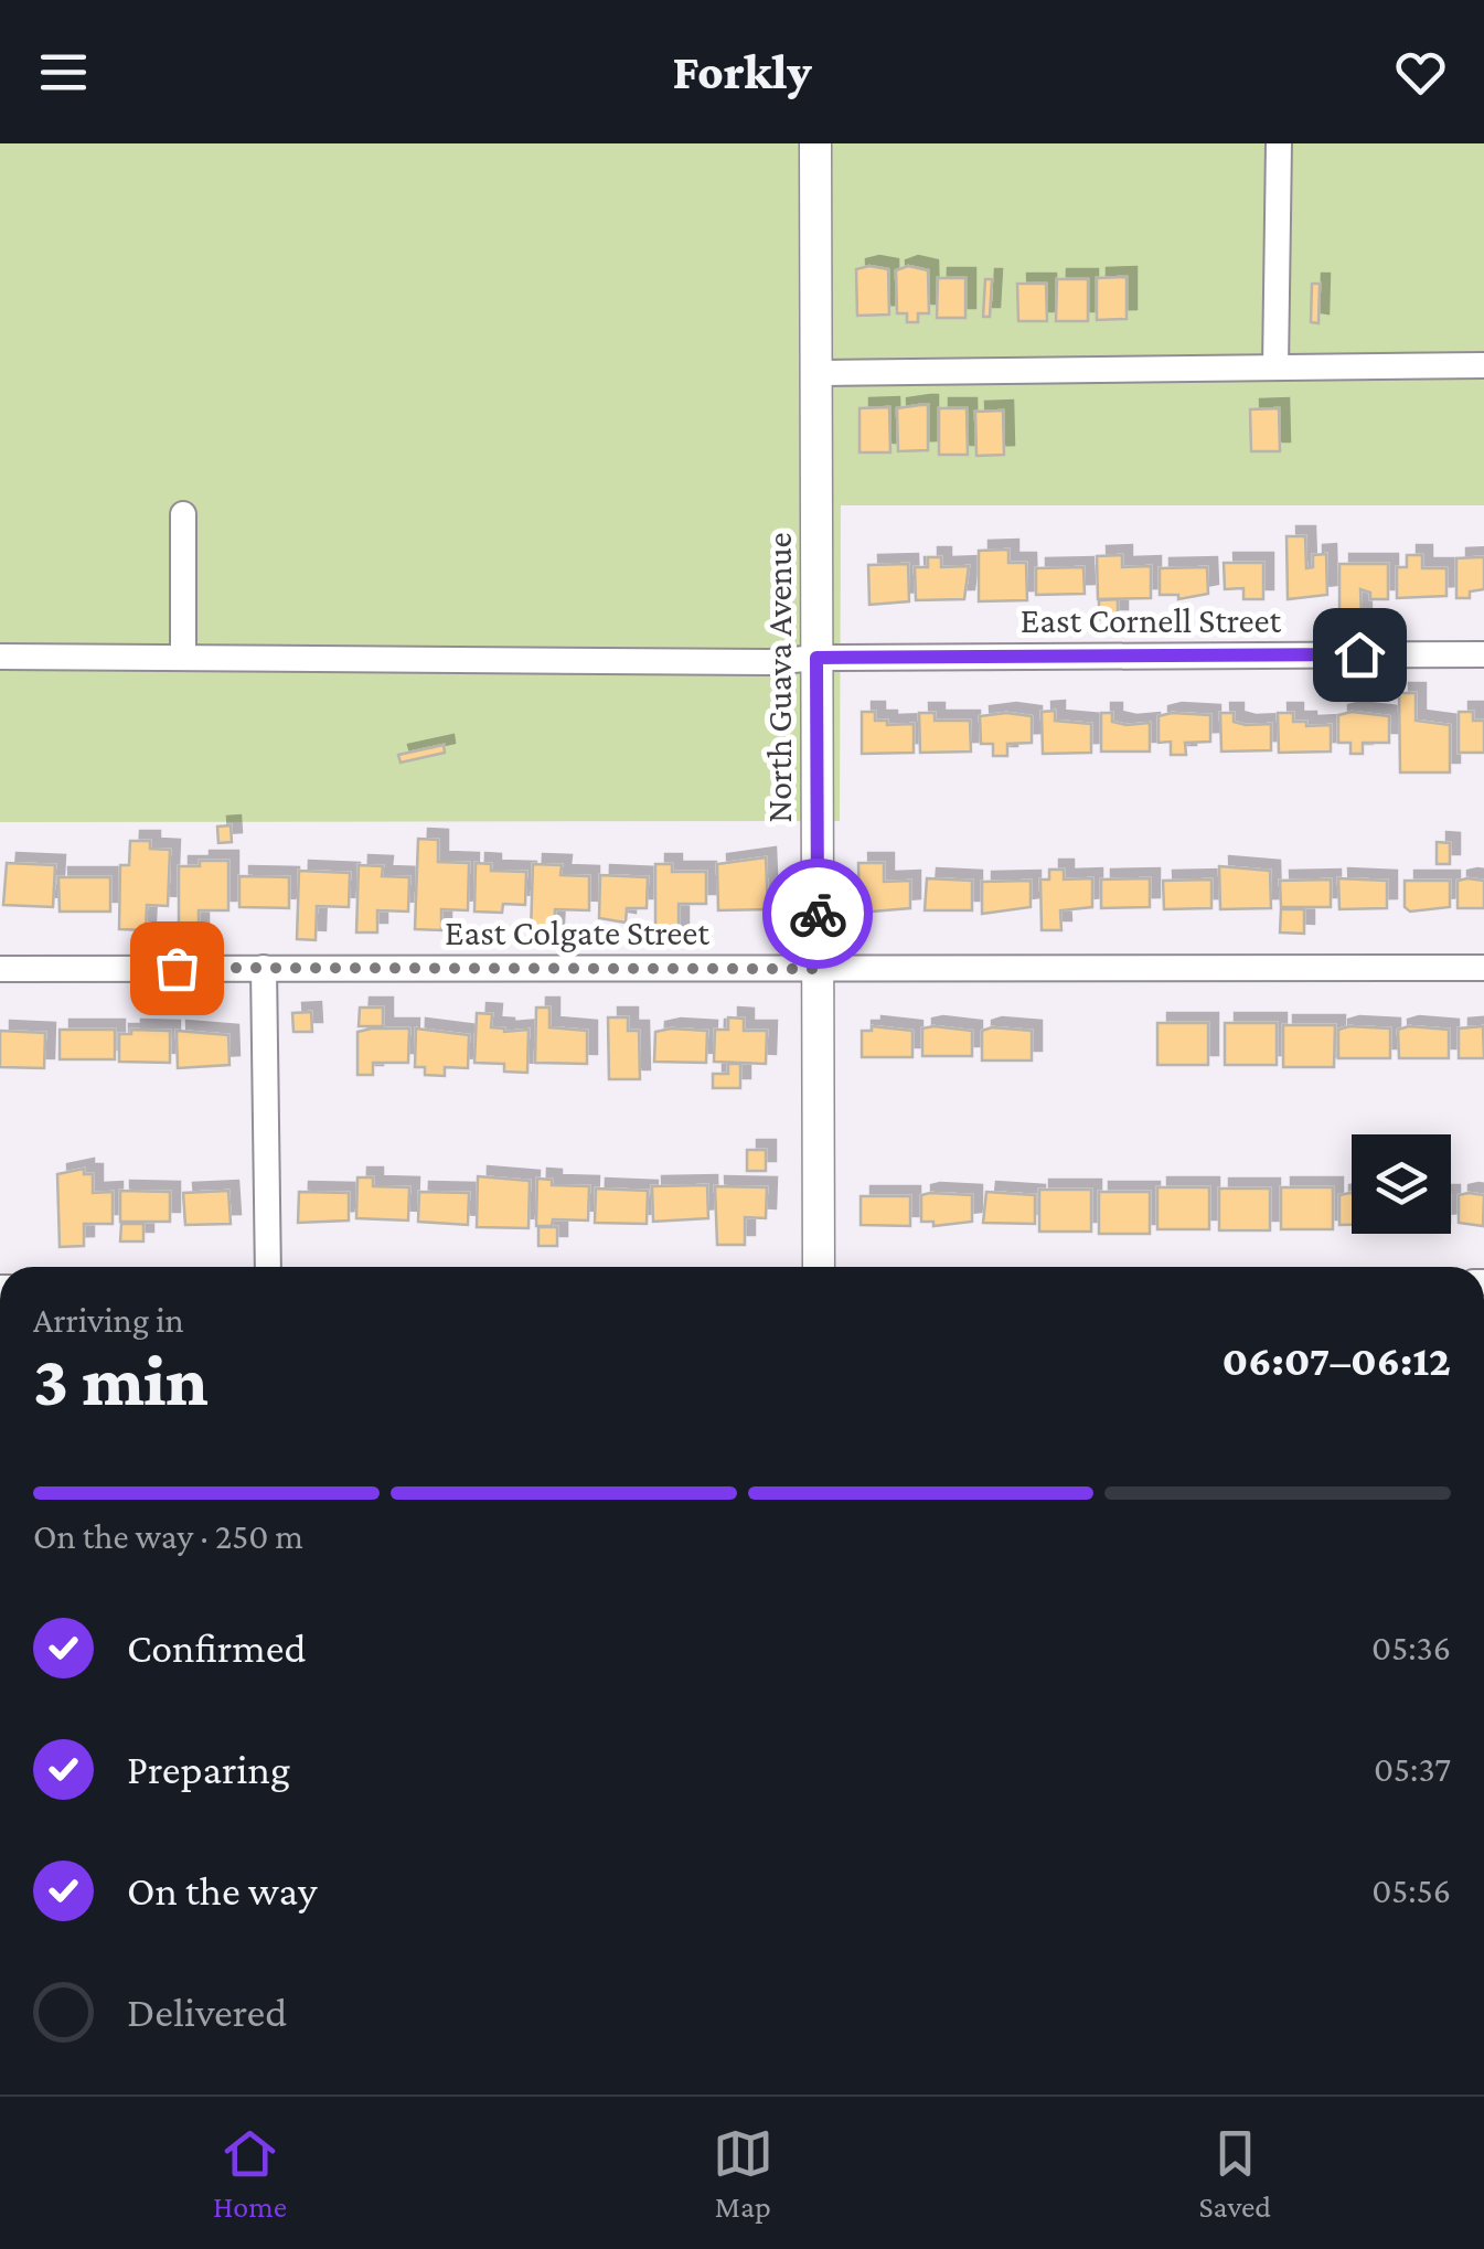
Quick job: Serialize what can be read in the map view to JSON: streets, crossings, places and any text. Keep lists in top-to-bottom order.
{
  "streets": {
    "street": ["East Cornell Street", "North Guava Avenue", "East Colgate Street"]
  },
  "crossings": [
    ["East Cornell Street", "North Guava Avenue"],
    ["North Guava Avenue", "East Colgate Street"]
  ],
  "page": {
    "header": "Forkly",
    "heading": ["3 min", "Arriving in", "06:07–06:12"],
    "bar": "On the way · 250 m",
    "list": [
      ["Confirmed", "05:36"],
      ["Preparing", "05:37"],
      ["On the way", "05:56"],
      "Delivered"
    ],
    "tabs": ["Home", "Map", "Saved"]
  }
}
